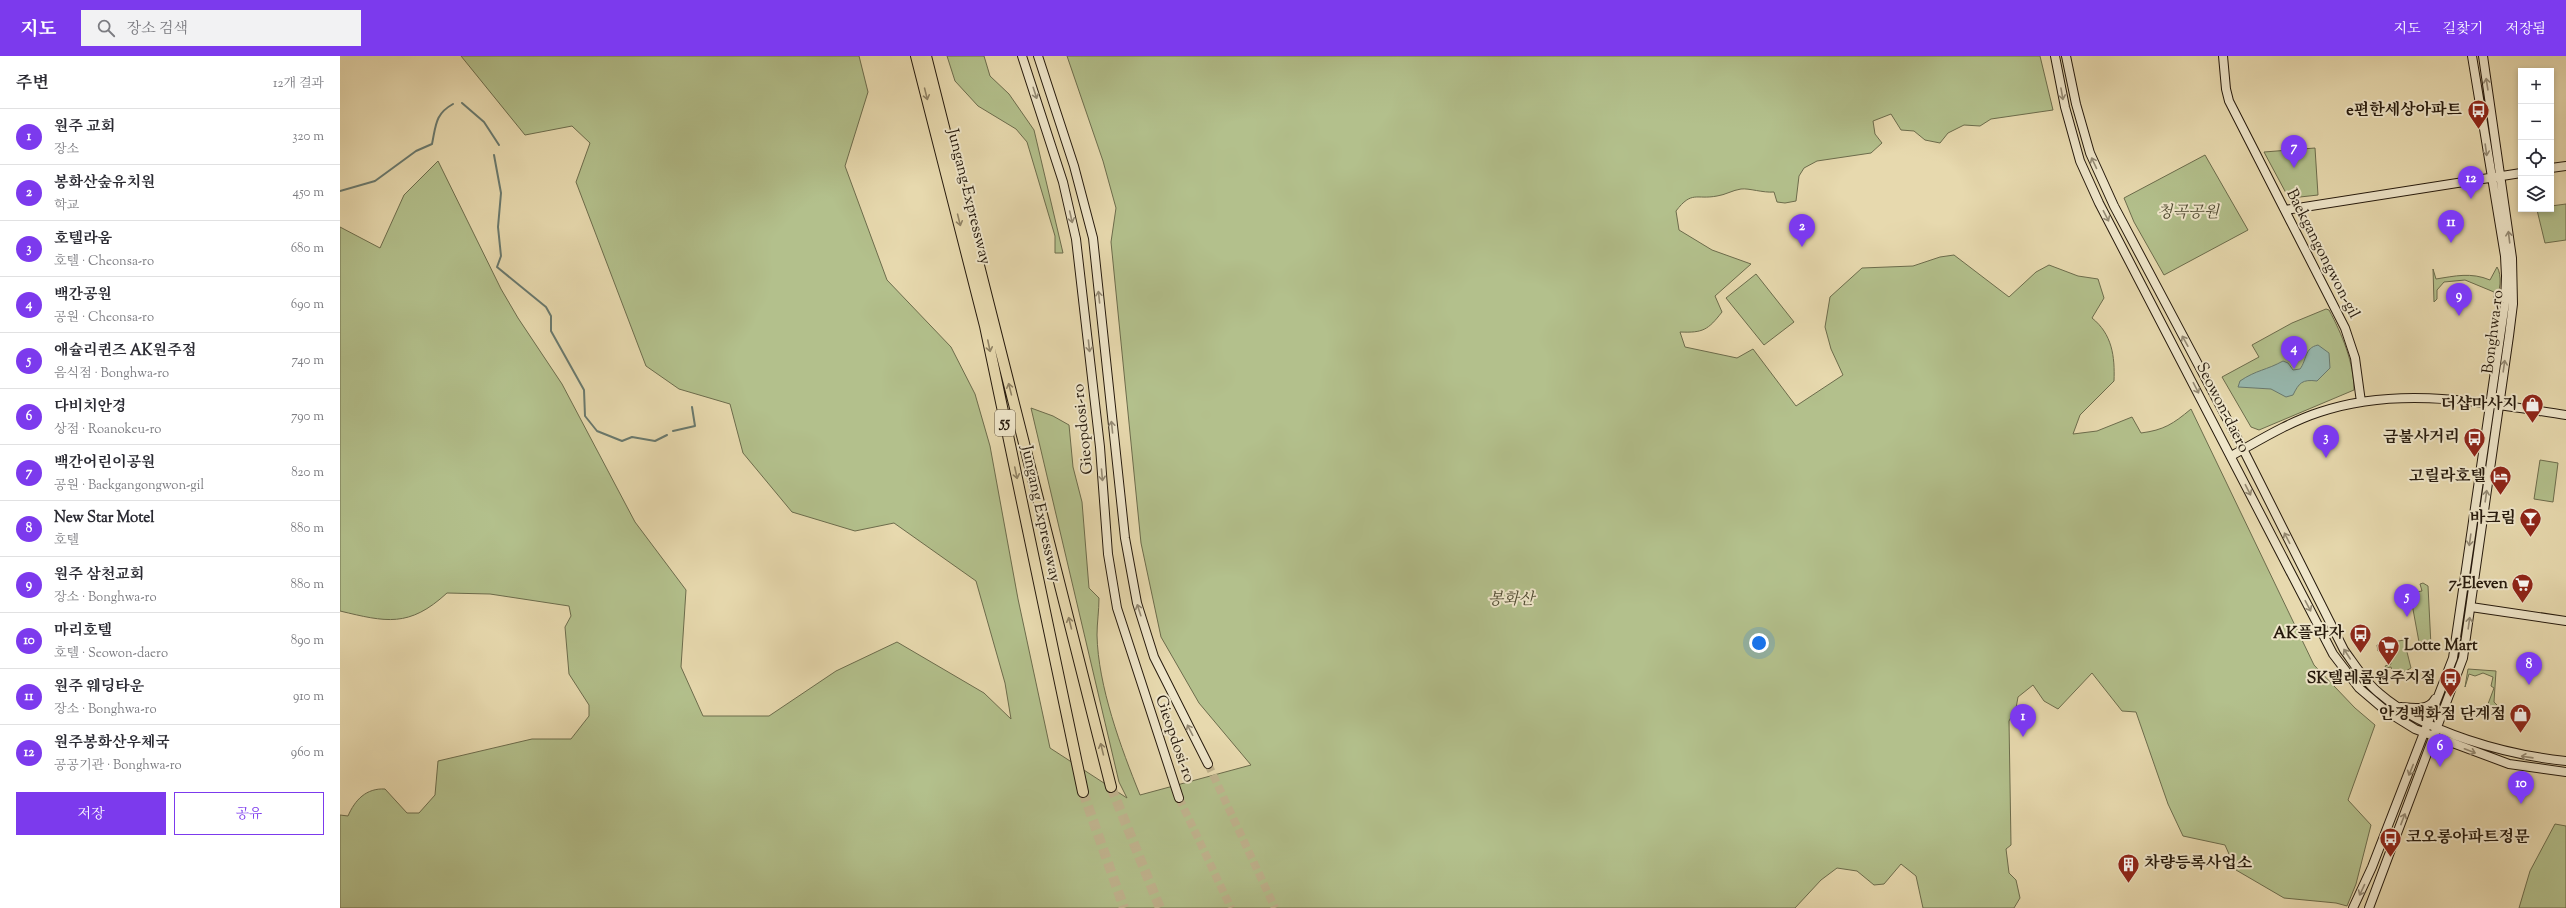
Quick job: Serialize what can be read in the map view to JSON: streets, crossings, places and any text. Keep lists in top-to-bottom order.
{
  "streets": {
    "highway": ["Jungang Expressway", "55"],
    "street": [
      "Baekgangongwon-gil",
      "Bonghwa-ro",
      "Seowon-daero",
      "Gieopdosi-ro"
    ]
  },
  "crossings": [
    ["Bonghwa-ro", "Seowon-daero"]
  ],
  "parks": ["청곡공원", "봉화산"],
  "places": {
    "bus stop": [
      "e편한세상아파트",
      "금불사거리",
      "AK플라자",
      "SK텔레콤원주지점",
      "코오롱아파트정문"
    ],
    "shop": ["더샵마사지", "안경백화점 단계점"],
    "hotel": ["고릴라호텔"],
    "bar": ["바크림"],
    "supermarket": ["7-Eleven", "Lotte Mart"],
    "building": ["차량등록사업소"]
  },
  "page": {
    "header": "지도",
    "search": "장소 검색",
    "nav": ["지도", "길찾기", "저장됨"],
    "heading": ["주변", "12개 결과"],
    "map_buttons": ["+", "−"],
    "list": [
      {
        "mark": "1",
        "name": "원주 교회",
        "note": "장소",
        "value": "320 m"
      },
      {
        "mark": "2",
        "name": "봉화산숲유치원",
        "note": "학교",
        "value": "450 m"
      },
      {
        "mark": "3",
        "name": "호텔라움",
        "note": "호텔 · Cheonsa-ro",
        "value": "680 m"
      },
      {
        "mark": "4",
        "name": "백간공원",
        "note": "공원 · Cheonsa-ro",
        "value": "690 m"
      },
      {
        "mark": "5",
        "name": "애슐리퀸즈 AK원주점",
        "note": "음식점 · Bonghwa-ro",
        "value": "740 m"
      },
      {
        "mark": "6",
        "name": "다비치안경",
        "note": "상점 · Roanokeu-ro",
        "value": "790 m"
      },
      {
        "mark": "7",
        "name": "백간어린이공원",
        "note": "공원 · Baekgangongwon-gil",
        "value": "820 m"
      },
      {
        "mark": "8",
        "name": "New Star Motel",
        "note": "호텔",
        "value": "880 m"
      },
      {
        "mark": "9",
        "name": "원주 삼천교회",
        "note": "장소 · Bonghwa-ro",
        "value": "880 m"
      },
      {
        "mark": "10",
        "name": "마리호텔",
        "note": "호텔 · Seowon-daero",
        "value": "890 m"
      },
      {
        "mark": "11",
        "name": "원주 웨딩타운",
        "note": "장소 · Bonghwa-ro",
        "value": "910 m"
      },
      {
        "mark": "12",
        "name": "원주봉화산우체국",
        "note": "공공기관 · Bonghwa-ro",
        "value": "960 m"
      }
    ],
    "pins": [
      "7",
      "12",
      "11",
      "2",
      "9",
      "4",
      "3",
      "5",
      "8",
      "1",
      "6",
      "10"
    ],
    "buttons": ["저장", "공유"]
  }
}
